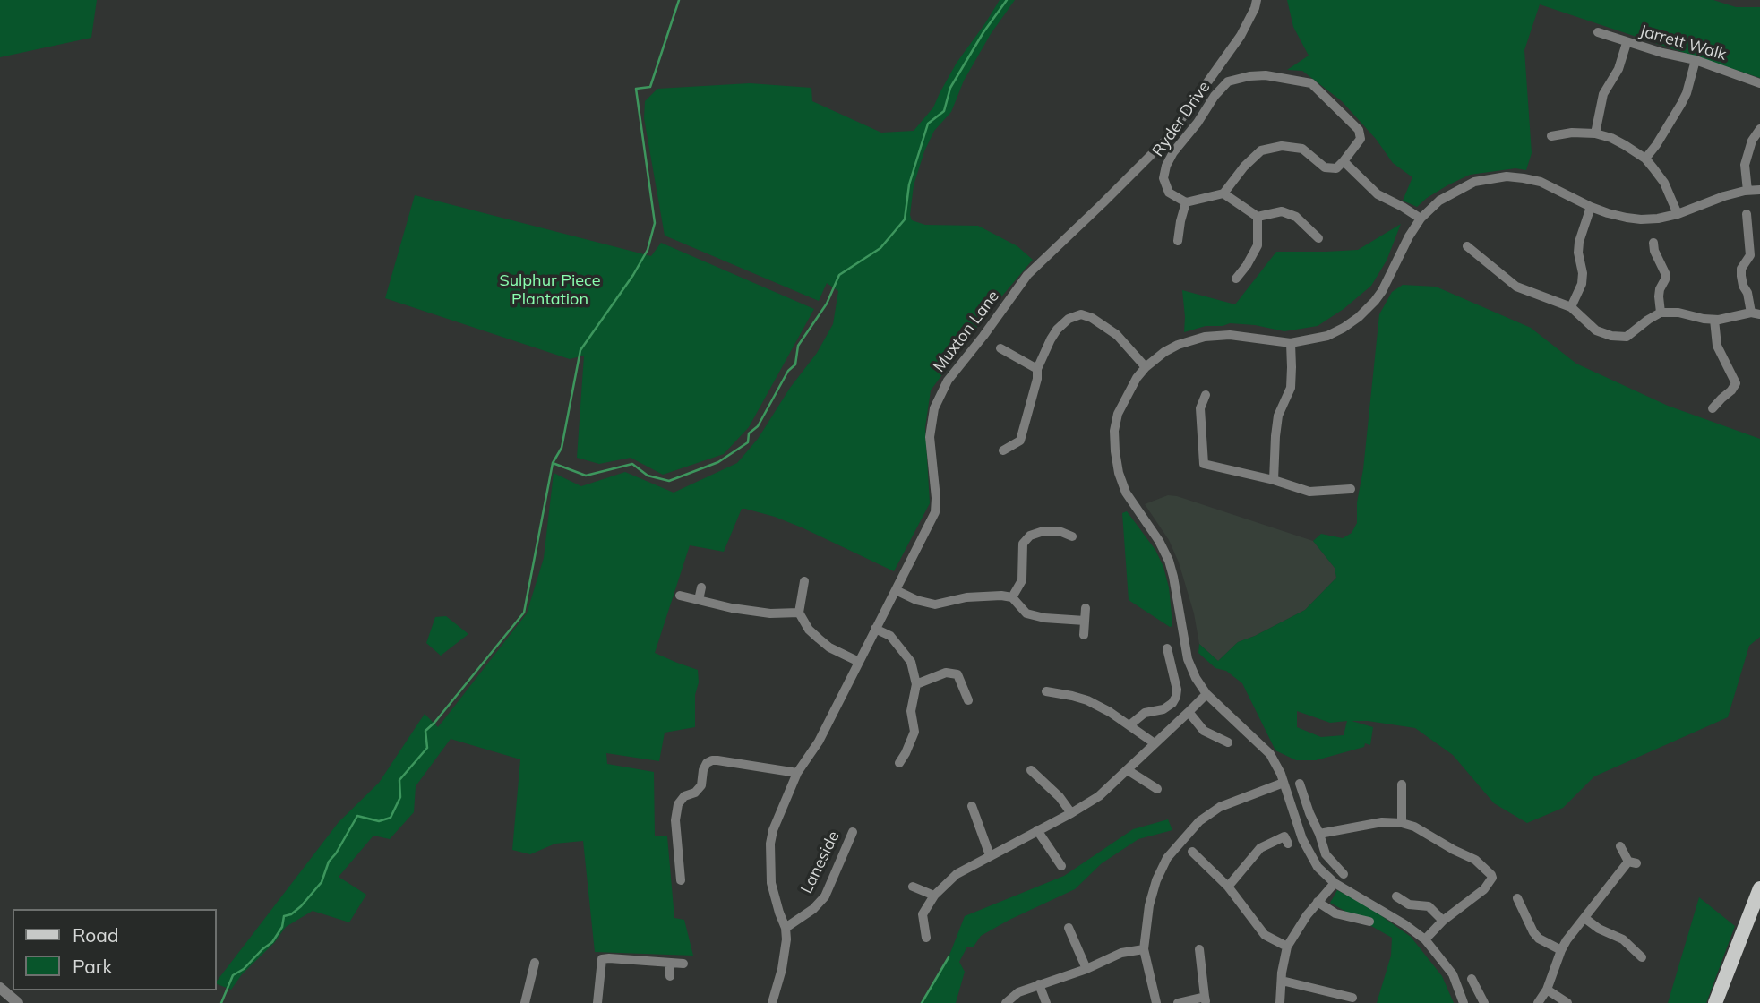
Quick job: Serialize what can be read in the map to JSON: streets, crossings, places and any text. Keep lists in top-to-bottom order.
{
  "streets": {
    "street": [
      "Jarrett Walk",
      "Ryder Drive",
      "Muxton Lane",
      "Laneside"
    ]
  },
  "crossings": [
    ["Muxton Lane", "Laneside"]
  ],
  "parks": ["Sulphur Piece Plantation"],
  "legend": ["Road", "Park"]
}
